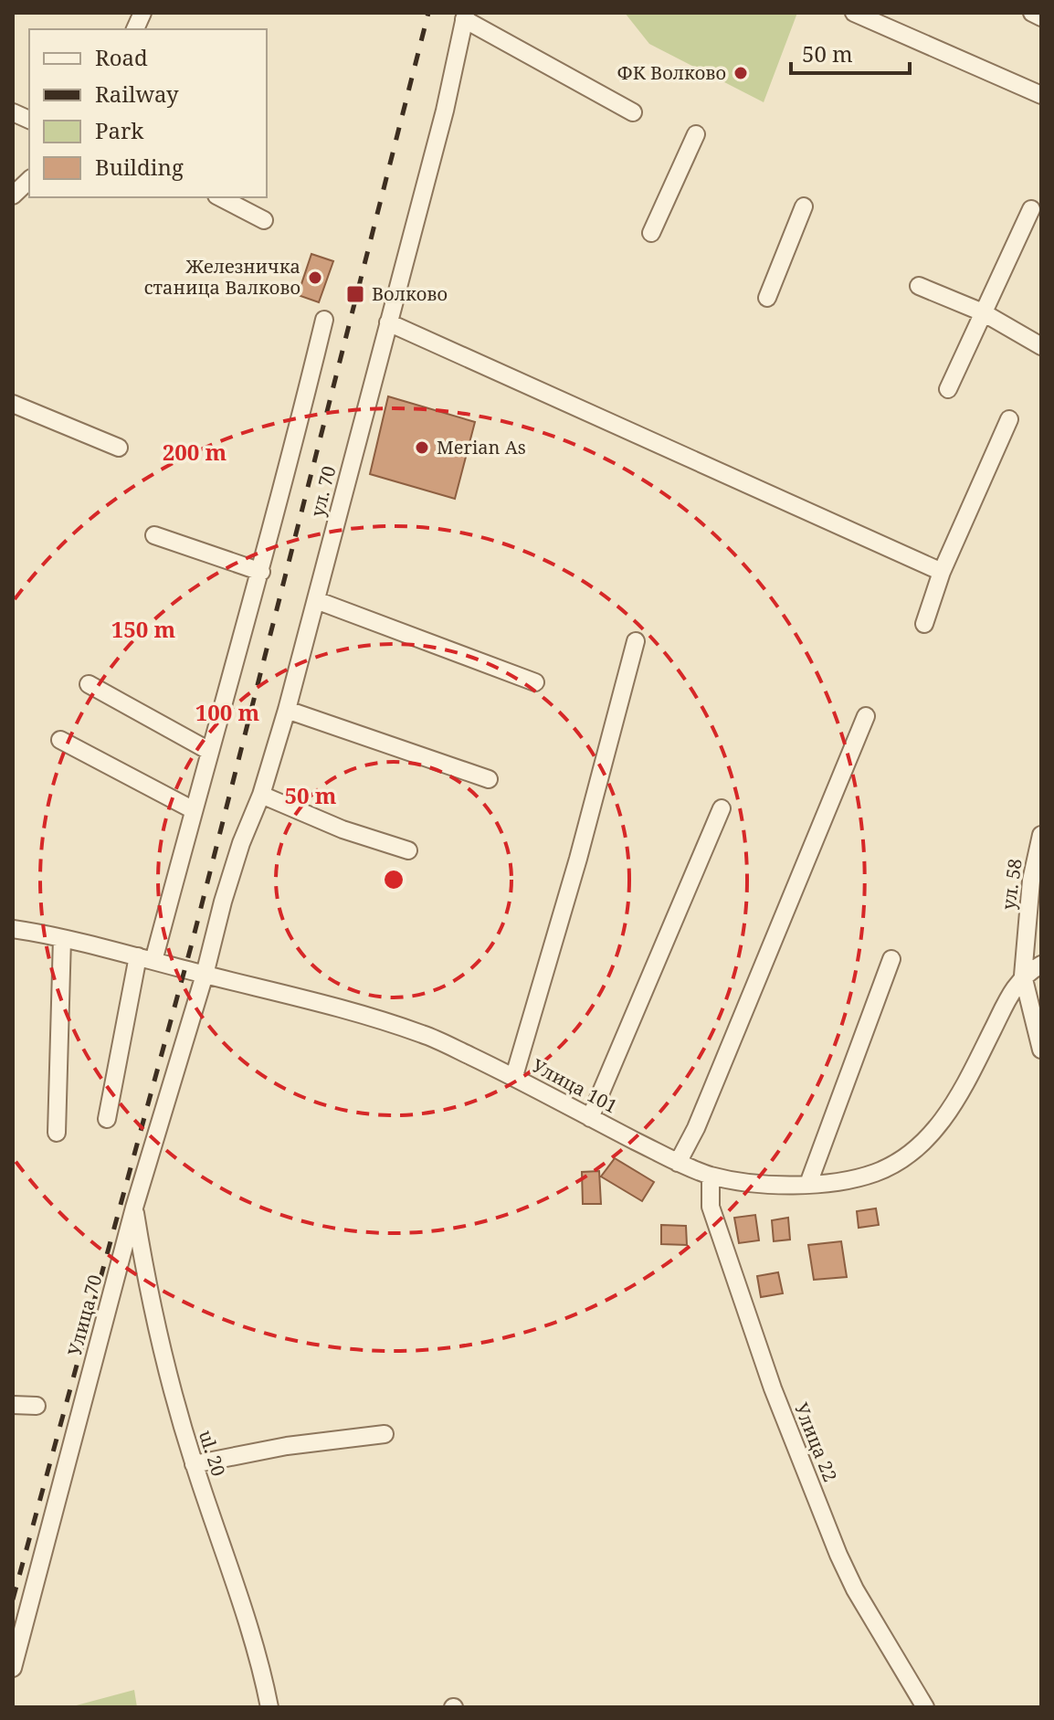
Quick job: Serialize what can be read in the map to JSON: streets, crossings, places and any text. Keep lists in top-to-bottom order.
{
  "streets": {
    "street": [
      "ул. 70",
      "ул. 58",
      "Улица 101",
      "Улица 70",
      "Улица 22",
      "ul. 20"
    ]
  },
  "crossings": [
    ["ул. 70", "Улица 101"],
    ["ул. 70", "Улица 70"],
    ["ул. 58", "Улица 101"],
    ["Улица 101", "Улица 70"],
    ["Улица 101", "Улица 22"],
    ["Улица 70", "ul. 20"]
  ],
  "places": {
    "other": ["ФК Волково", "Железничка станица Валково", "Merian As"],
    "transit": ["Волково"]
  },
  "legend": [
    "Road",
    "Railway",
    "Park",
    "Building"
  ],
  "scale_bar": "50 m",
  "rings": [
    "200 m",
    "150 m",
    "100 m",
    "50 m"
  ]
}
